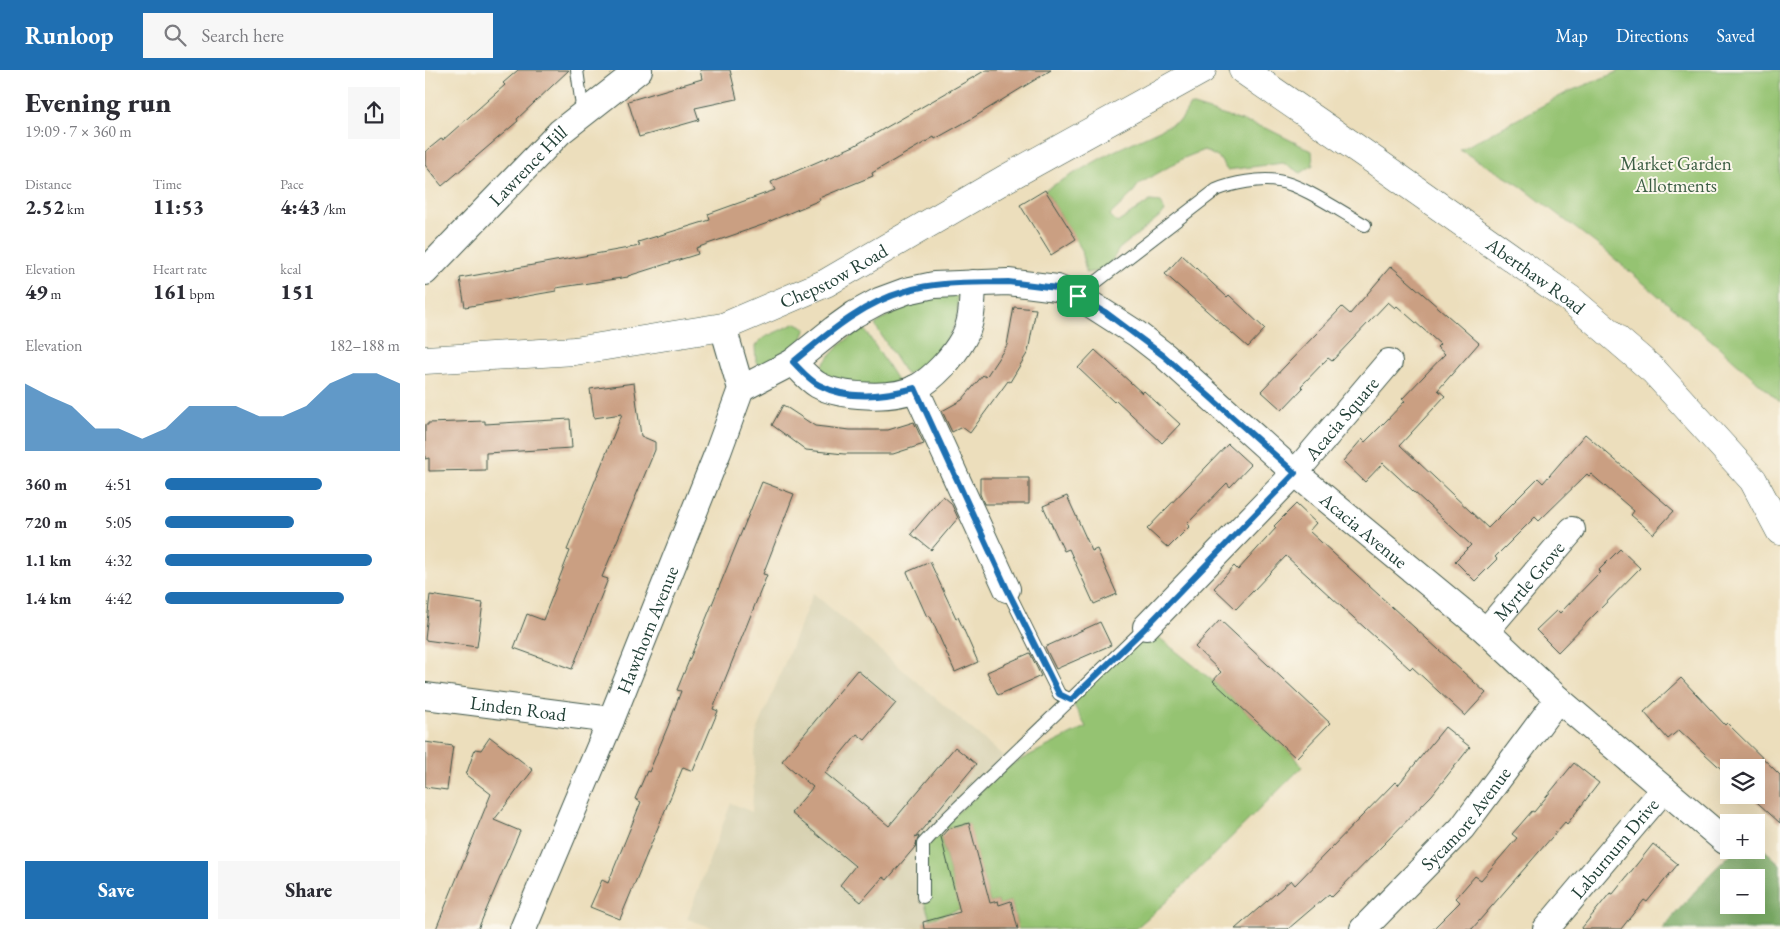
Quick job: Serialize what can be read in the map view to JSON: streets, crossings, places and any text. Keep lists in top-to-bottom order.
{
  "streets": {
    "main road": ["Chepstow Road", "Aberthaw Road"],
    "street": [
      "Lawrence Hill",
      "Acacia Square",
      "Acacia Avenue",
      "Myrtle Grove",
      "Hawthorn Avenue",
      "Linden Road",
      "Sycamore Avenue",
      "Laburnum Drive"
    ]
  },
  "crossings": [
    ["Acacia Square", "Acacia Avenue"],
    ["Acacia Avenue", "Myrtle Grove"],
    ["Acacia Avenue", "Hawthorn Avenue"],
    ["Acacia Avenue", "Sycamore Avenue"],
    ["Acacia Avenue", "Laburnum Drive"],
    ["Hawthorn Avenue", "Linden Road"]
  ],
  "parks": ["Market Garden Allotments"],
  "page": {
    "header": "Runloop",
    "search": "Search here",
    "nav": ["Map", "Directions", "Saved"],
    "heading": ["Evening run", "19:09 · 7 × 360 m"],
    "stats": [
      ["Distance", "2.52 km"],
      ["Time", "11:53"],
      ["Pace", "4:43 /km"],
      ["Elevation", "49 m"],
      ["Heart rate", "161 bpm"],
      ["kcal", "151"]
    ],
    "chart": ["Elevation", "182–188 m"],
    "list": [
      {
        "name": "360 m",
        "note": "4:51"
      },
      {
        "name": "720 m",
        "note": "5:05"
      },
      {
        "name": "1.1 km",
        "note": "4:32"
      },
      {
        "name": "1.4 km",
        "note": "4:42"
      }
    ],
    "map_buttons": ["+", "−"],
    "buttons": ["Save", "Share"]
  }
}
